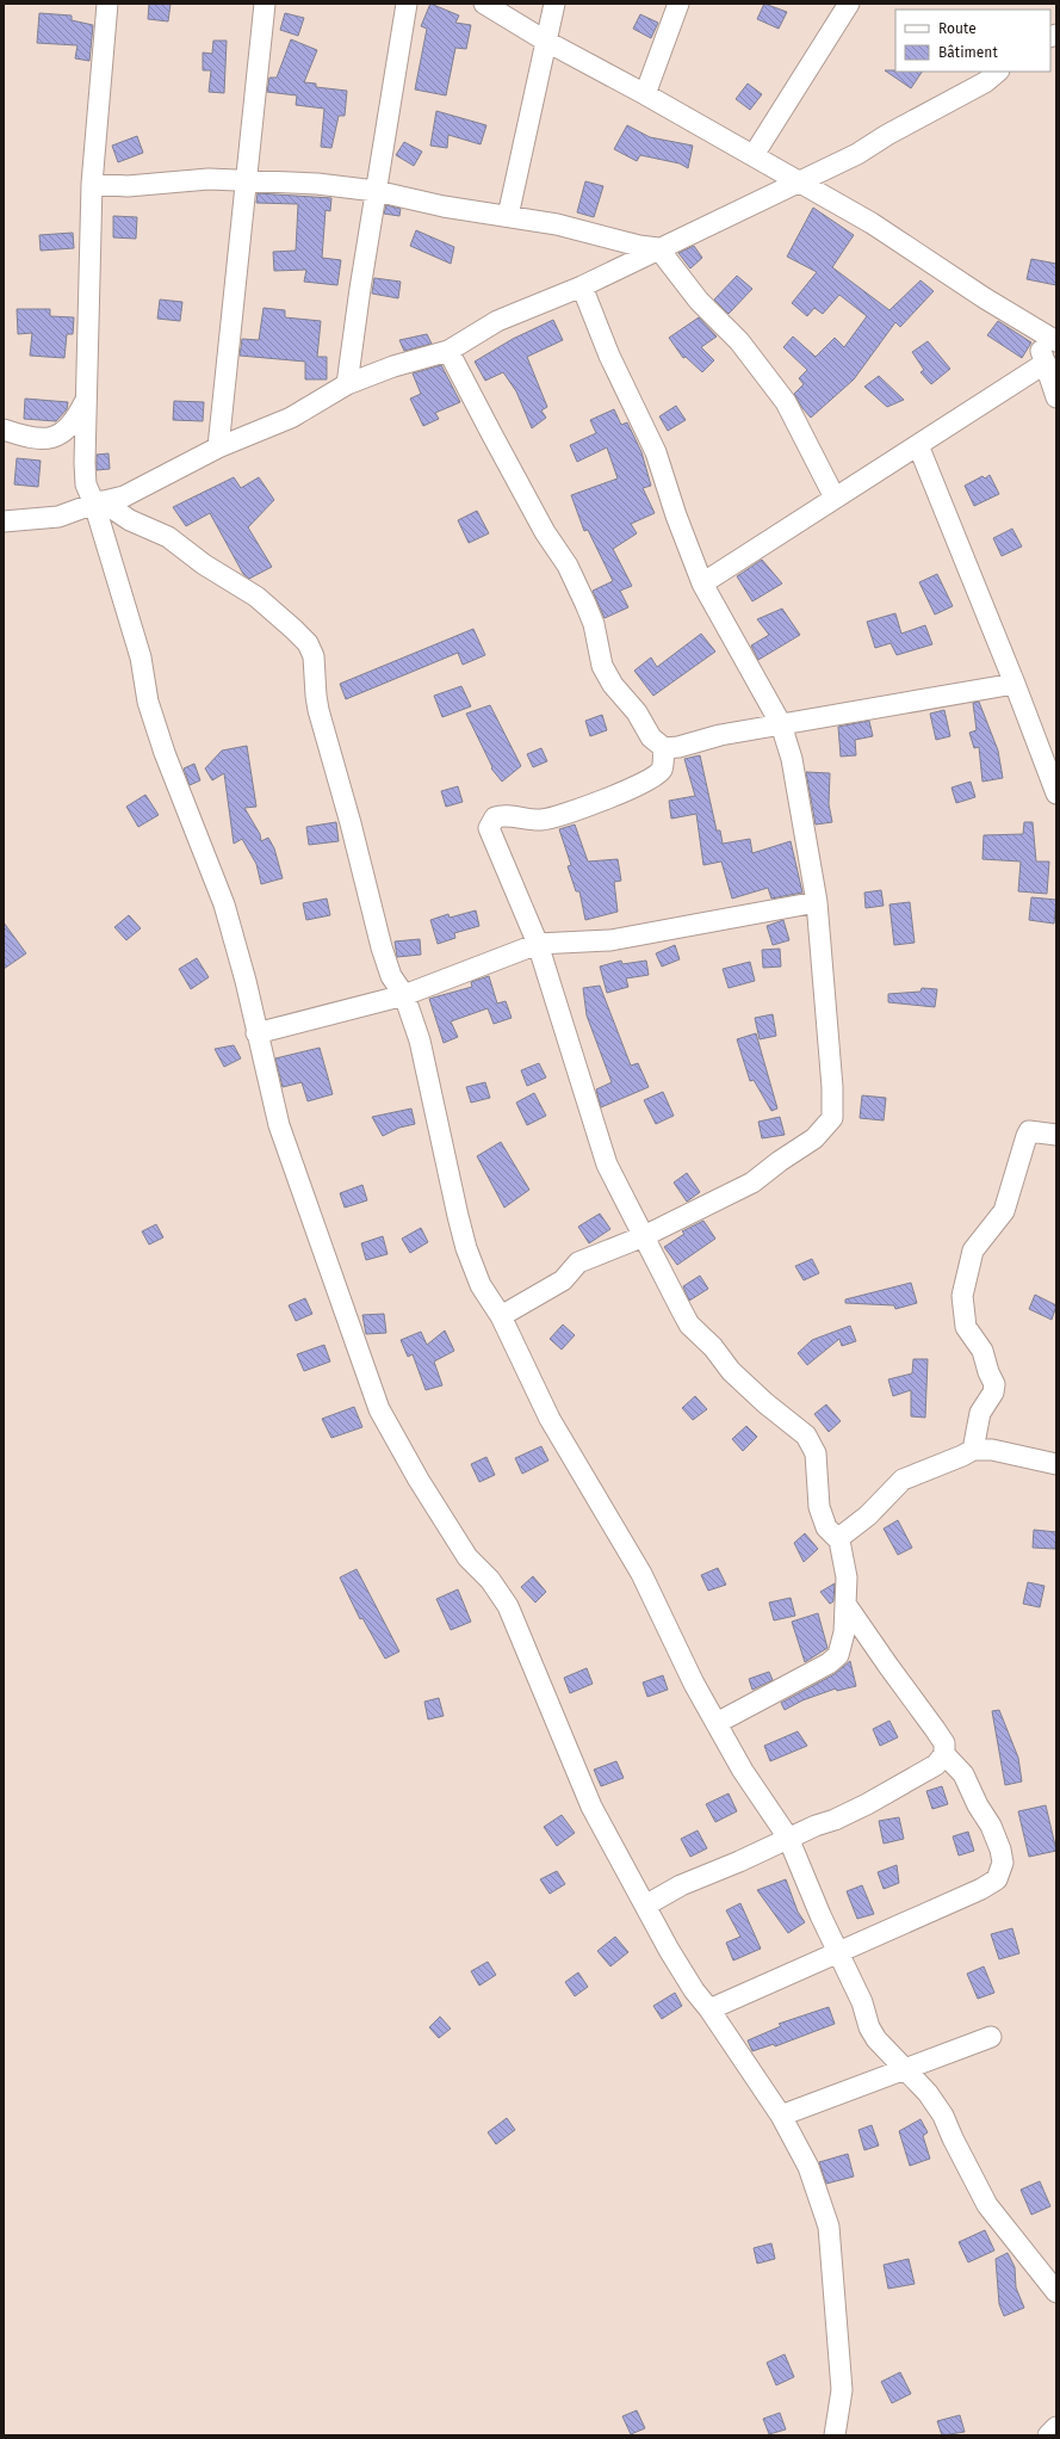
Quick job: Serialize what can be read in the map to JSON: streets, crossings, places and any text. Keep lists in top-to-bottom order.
{
  "legend": ["Route", "Bâtiment"]
}
